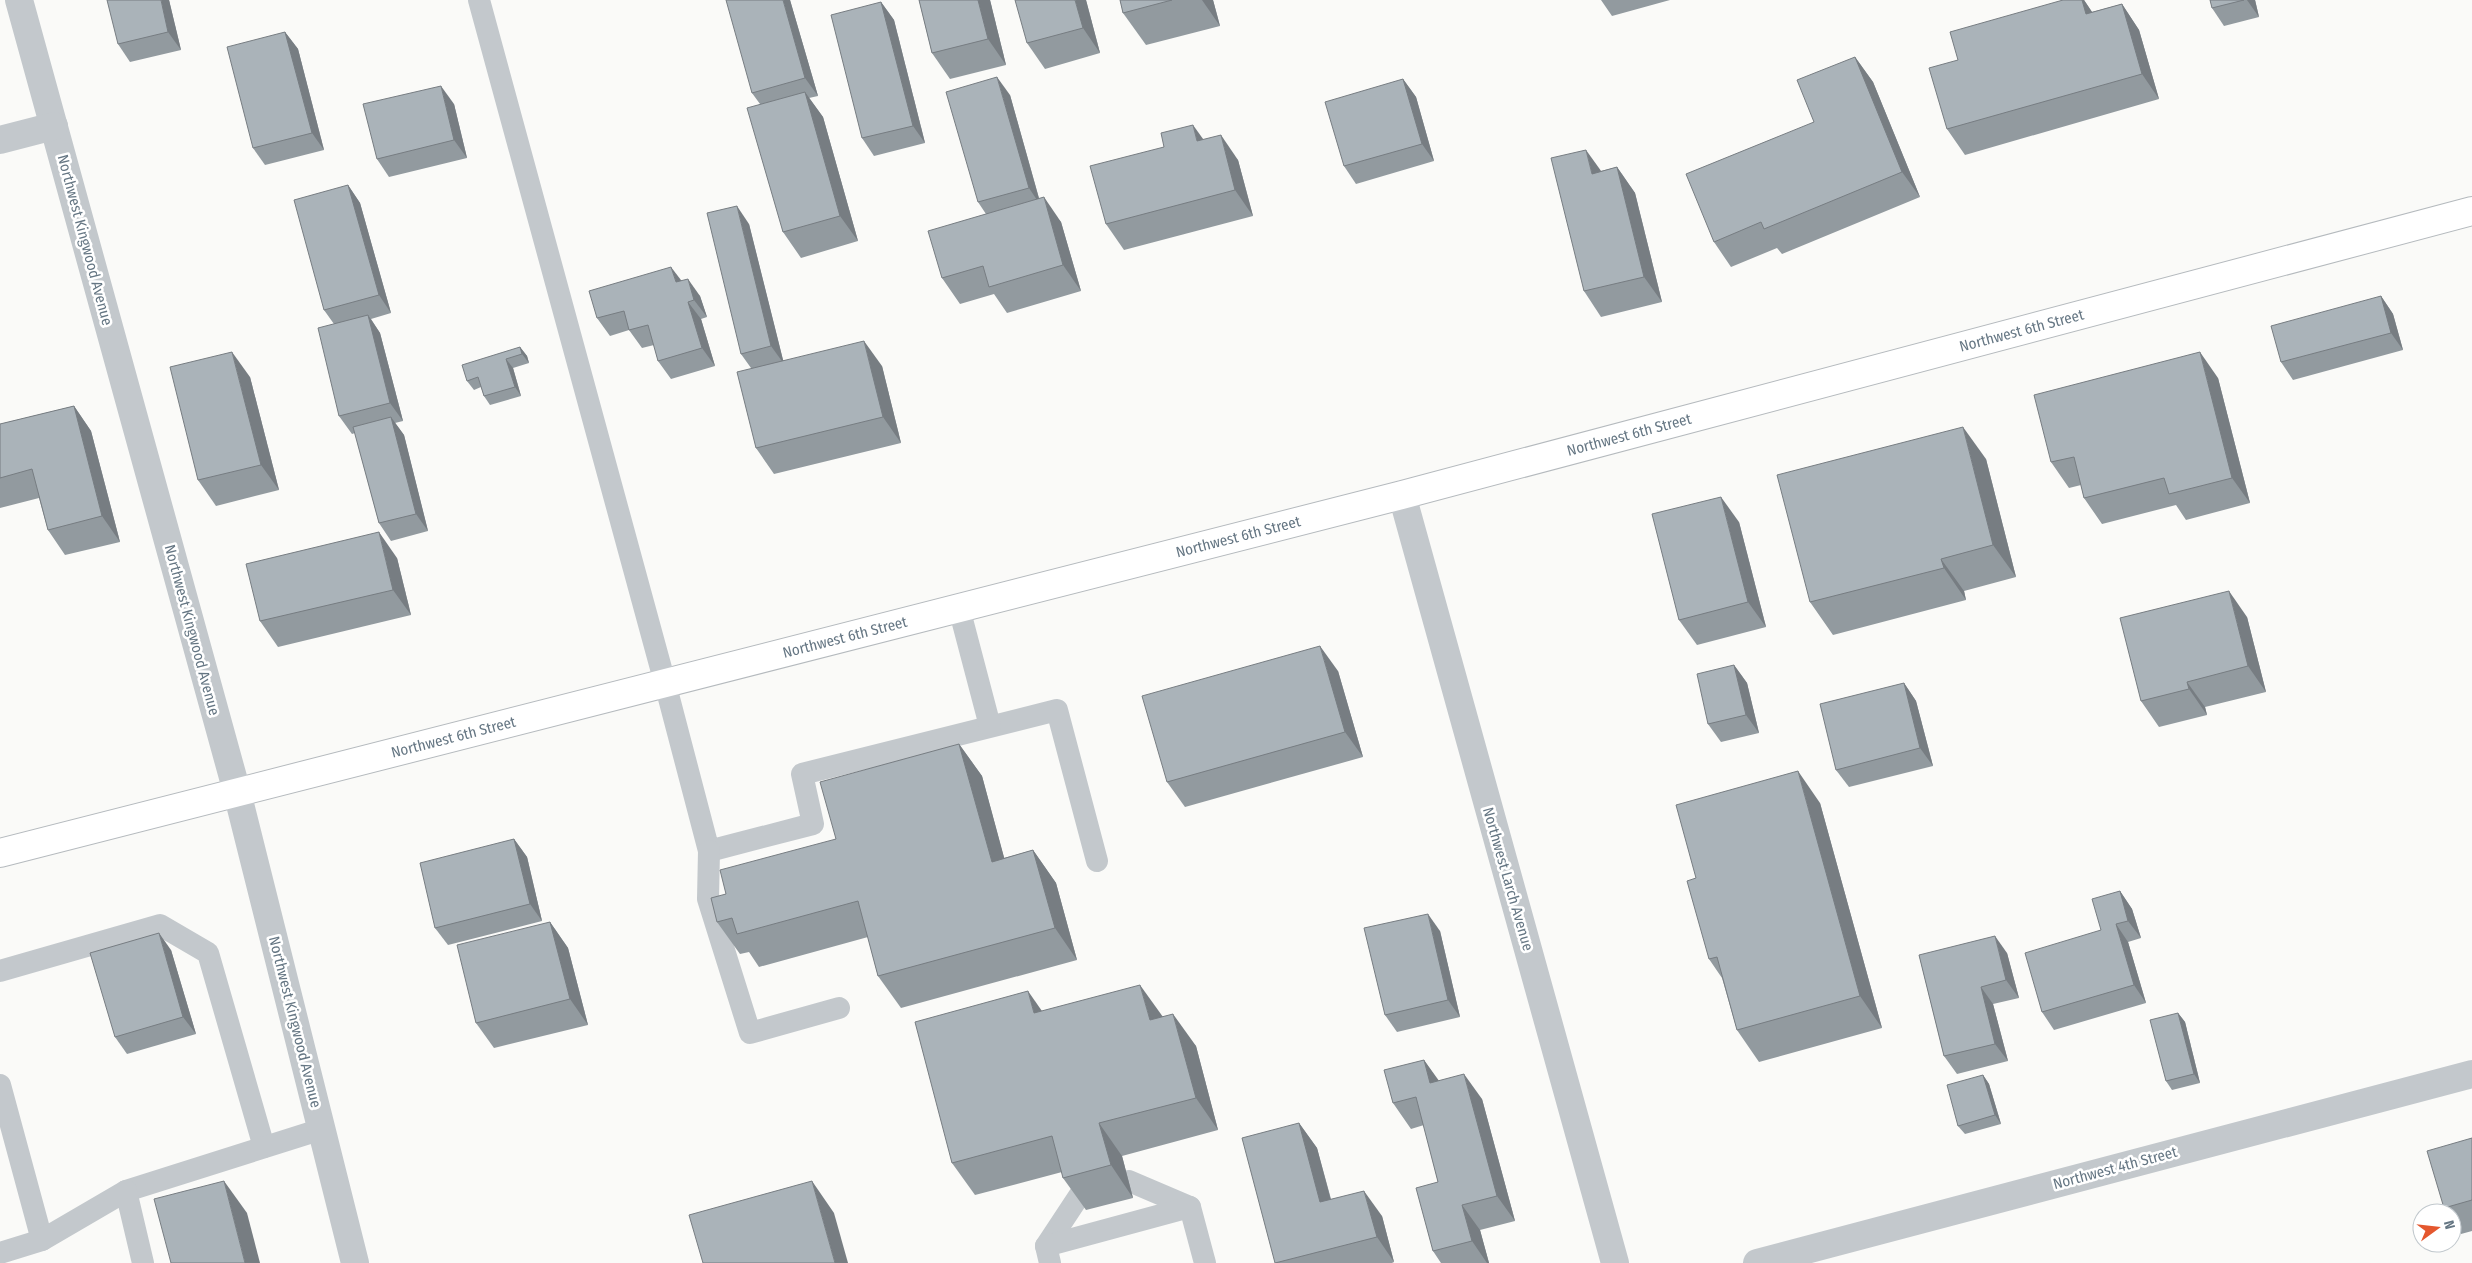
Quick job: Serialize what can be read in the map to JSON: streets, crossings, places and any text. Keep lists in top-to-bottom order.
{
  "streets": {
    "main road": ["Northwest 6th Street"],
    "street": ["Northwest Kingwood Avenue", "Northwest Larch Avenue", "Northwest 4th Street"]
  },
  "crossings": [
    ["Northwest Kingwood Avenue", "Northwest 6th Street"],
    ["Northwest 6th Street", "Northwest Larch Avenue"]
  ],
  "north": "right"
}
